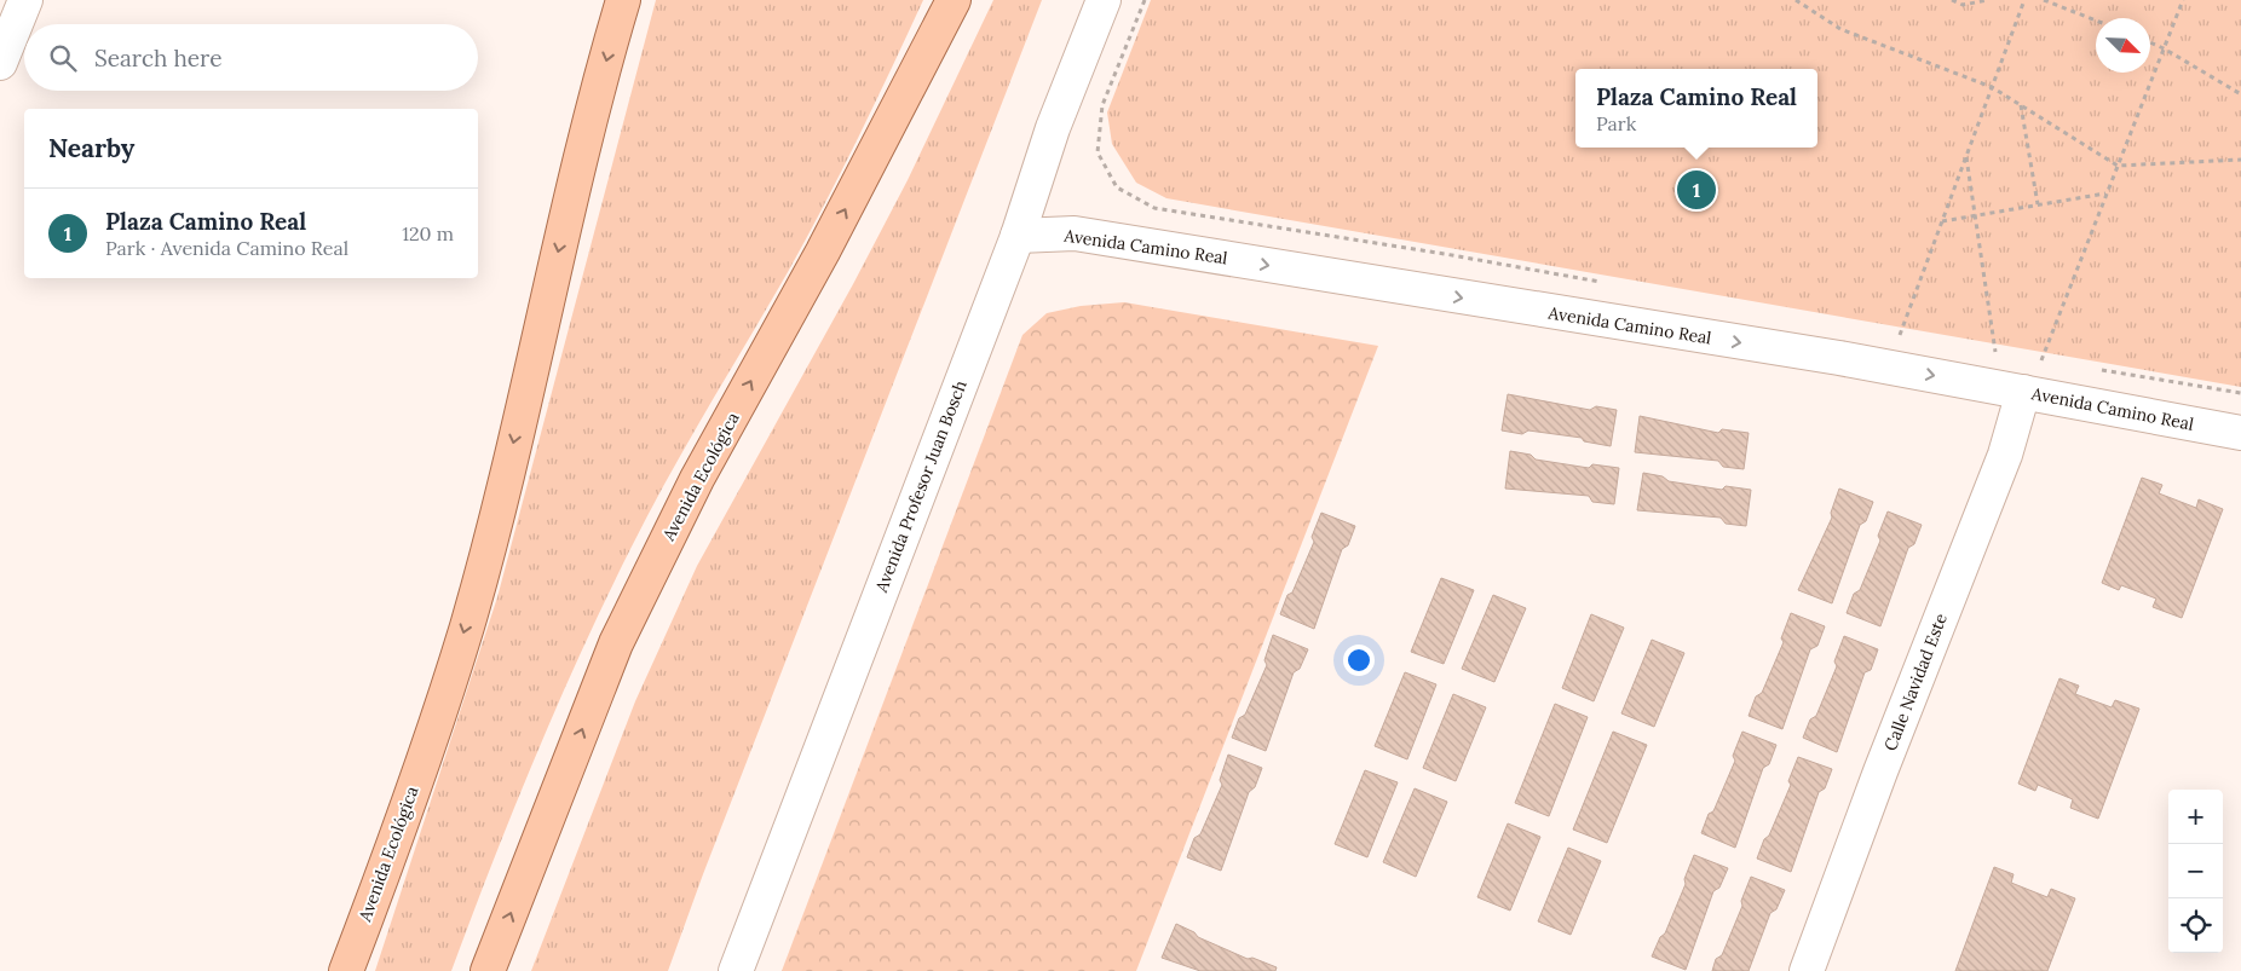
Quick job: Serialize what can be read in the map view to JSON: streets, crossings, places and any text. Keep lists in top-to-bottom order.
{
  "streets": {
    "main road": ["Avenida Ecológica"],
    "street": ["Avenida Camino Real", "Avenida Profesor Juan Bosch", "Calle Navidad Este"]
  },
  "crossings": [
    ["Avenida Camino Real", "Avenida Profesor Juan Bosch"],
    ["Avenida Camino Real", "Calle Navidad Este"]
  ],
  "one_way": ["Avenida Camino Real"],
  "north": "bottom right",
  "page": {
    "search": "Search here",
    "popup": ["Plaza Camino Real", "Park"],
    "heading": "Nearby",
    "pins": "1",
    "list": [
      {
        "mark": "1",
        "name": "Plaza Camino Real",
        "note": "Park · Avenida Camino Real",
        "value": "120 m"
      }
    ],
    "map_buttons": ["+", "−"]
  }
}
